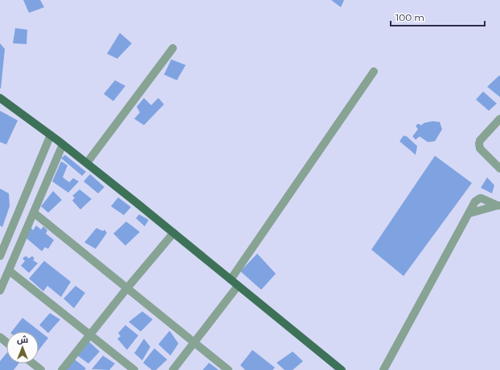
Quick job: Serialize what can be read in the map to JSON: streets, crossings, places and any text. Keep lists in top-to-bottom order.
{
  "scale_bar": "100 m",
  "north": "top"
}
